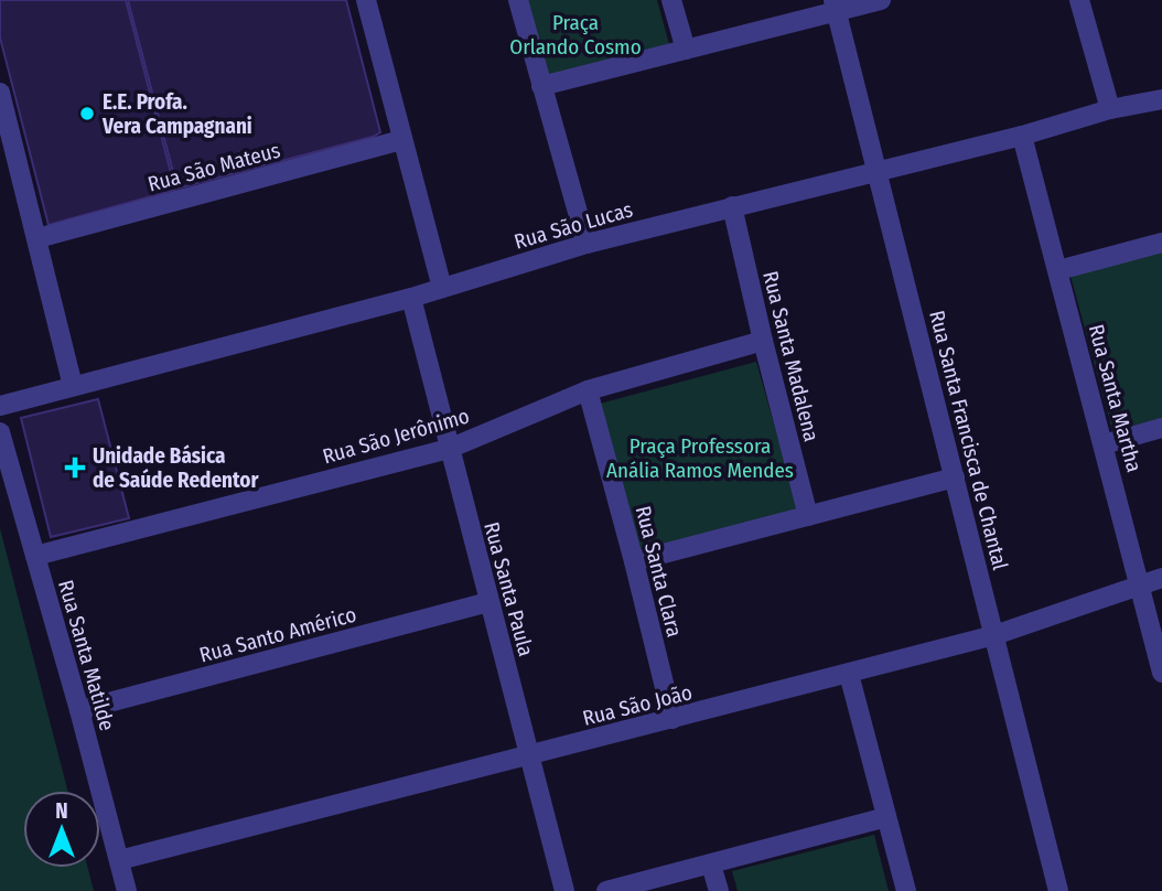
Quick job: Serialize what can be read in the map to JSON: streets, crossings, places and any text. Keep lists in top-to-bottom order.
{
  "streets": {
    "street": [
      "Rua São Mateus",
      "Rua São Lucas",
      "Rua Santa Madalena",
      "Rua Santa Martha",
      "Rua São Jerônimo",
      "Rua Santa Francisca de Chantal",
      "Rua Santa Clara",
      "Rua Santa Paula",
      "Rua Santo Américo",
      "Rua Santa Matilde",
      "Rua São João"
    ]
  },
  "crossings": [
    ["Rua São Lucas", "Rua Santa Madalena"],
    ["Rua São Lucas", "Rua Santa Martha"],
    ["Rua São Lucas", "Rua Santa Francisca de Chantal"],
    ["Rua São Lucas", "Rua Santa Paula"],
    ["Rua Santa Madalena", "Rua São Jerônimo"],
    ["Rua Santa Martha", "Rua São João"],
    ["Rua São Jerônimo", "Rua Santa Clara"],
    ["Rua São Jerônimo", "Rua Santa Paula"],
    ["Rua São Jerônimo", "Rua Santa Matilde"],
    ["Rua Santa Francisca de Chantal", "Rua São João"],
    ["Rua Santa Clara", "Rua São João"],
    ["Rua Santa Paula", "Rua Santo Américo"],
    ["Rua Santa Paula", "Rua São João"],
    ["Rua Santo Américo", "Rua Santa Matilde"],
    ["Rua Santa Matilde", "Rua São João"]
  ],
  "parks": ["Praça Orlando Cosmo", "Praça Professora Anália Ramos Mendes"],
  "places": {
    "other": ["E.E. Profa. Vera Campagnani"],
    "health": ["Unidade Básica de Saúde Redentor"]
  },
  "north": "top"
}
